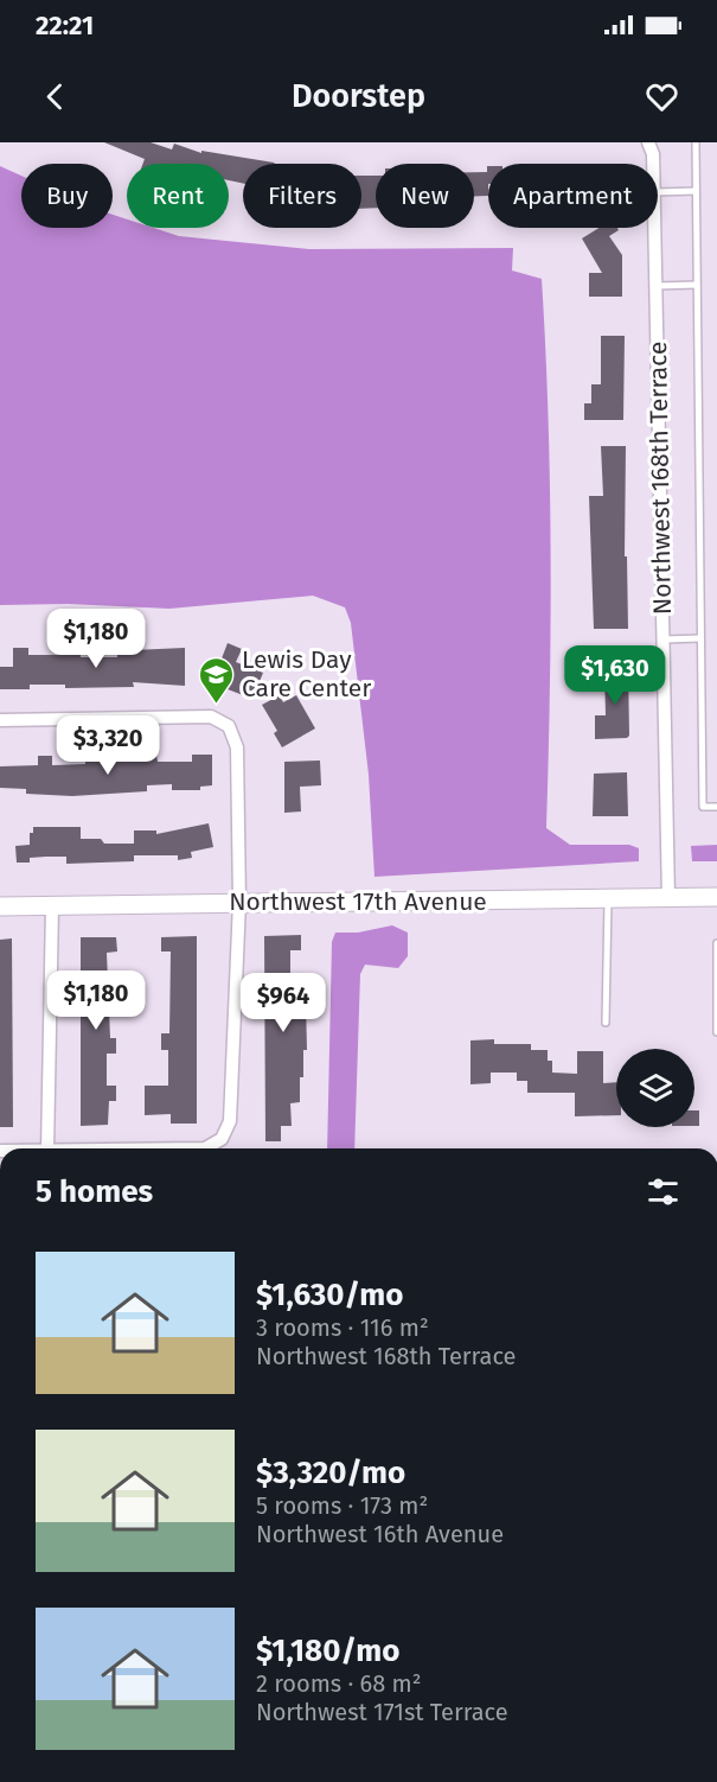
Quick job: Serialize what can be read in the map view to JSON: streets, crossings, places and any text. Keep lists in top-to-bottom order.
{
  "streets": {
    "street": ["Northwest 168th Terrace", "Northwest 17th Avenue"]
  },
  "crossings": [
    ["Northwest 168th Terrace", "Northwest 17th Avenue"]
  ],
  "places": {
    "school or university": ["Lewis Day Care Center"]
  },
  "page": {
    "status": "22:21",
    "header": "Doorstep",
    "chip": [
      "Buy",
      "Rent",
      "Filters",
      "New",
      "Apartment"
    ],
    "price": [
      "$1,180",
      "$1,630",
      "$3,320",
      "$1,180",
      "$964"
    ],
    "heading": "5 homes",
    "list": [
      {
        "name": "$1,630/mo",
        "note": "3 rooms · 116 m² · Northwest 168th Terrace"
      },
      {
        "name": "$3,320/mo",
        "note": "5 rooms · 173 m² · Northwest 16th Avenue"
      },
      {
        "name": "$1,180/mo",
        "note": "2 rooms · 68 m² · Northwest 171st Terrace"
      }
    ]
  }
}
